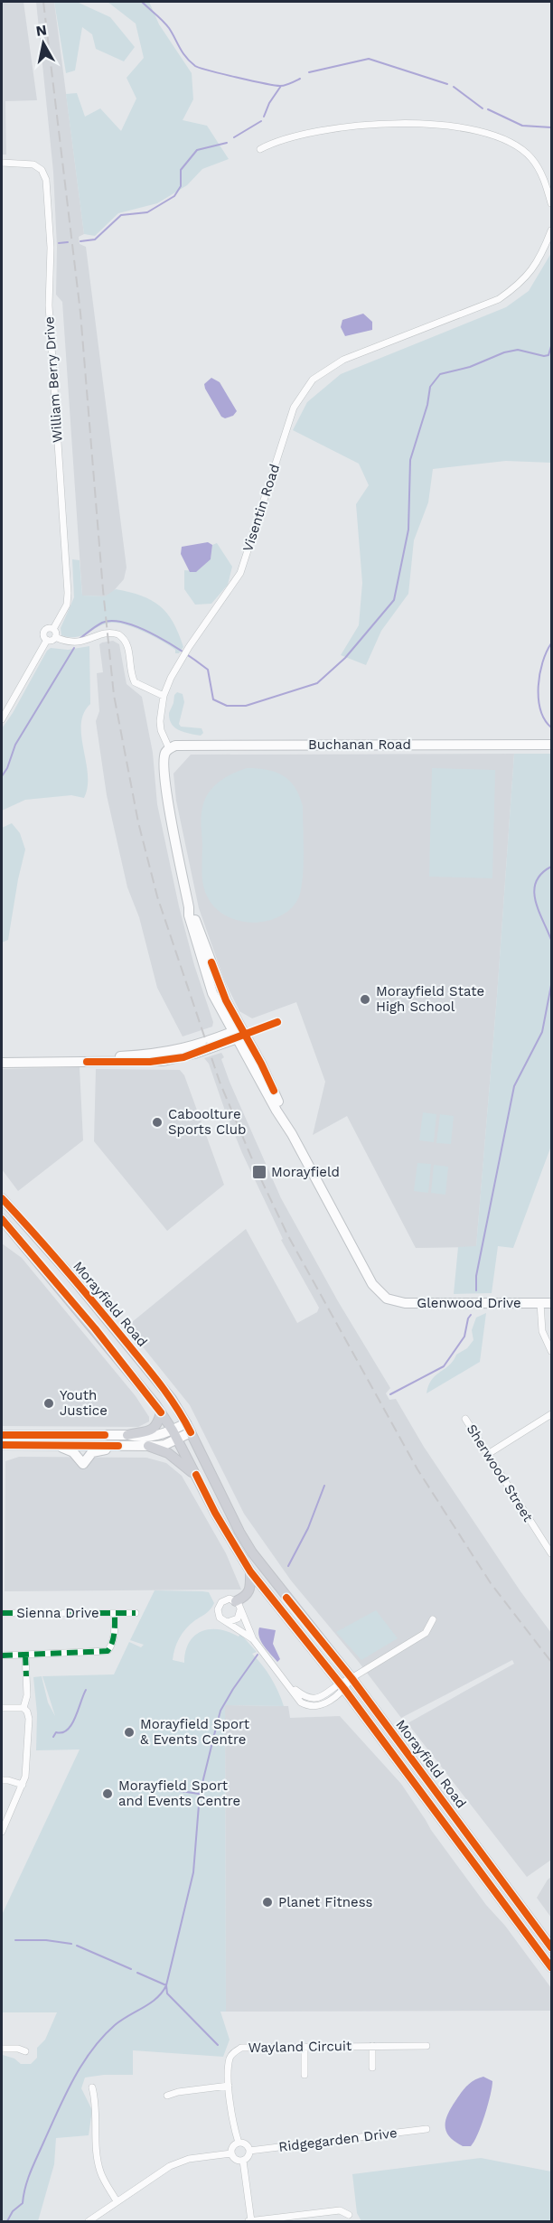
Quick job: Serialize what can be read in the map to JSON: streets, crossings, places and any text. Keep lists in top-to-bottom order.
{
  "streets": {
    "main road": [
      "Visentin Road",
      "Buchanan Road",
      "Glenwood Drive",
      "Morayfield Road"
    ],
    "street": [
      "William Berry Drive",
      "Sherwood Street",
      "Sienna Drive",
      "Wayland Circuit",
      "Ridgegarden Drive"
    ]
  },
  "crossings": [
    ["Visentin Road", "Buchanan Road"],
    ["Visentin Road", "Glenwood Drive"],
    ["Wayland Circuit", "Ridgegarden Drive"]
  ],
  "places": {
    "other": [
      "Morayfield State High School",
      "Caboolture Sports Club",
      "Youth Justice",
      "Morayfield Sport & Events Centre",
      "Morayfield Sport and Events Centre",
      "Planet Fitness"
    ],
    "transit": ["Morayfield"]
  },
  "north": "top"
}
